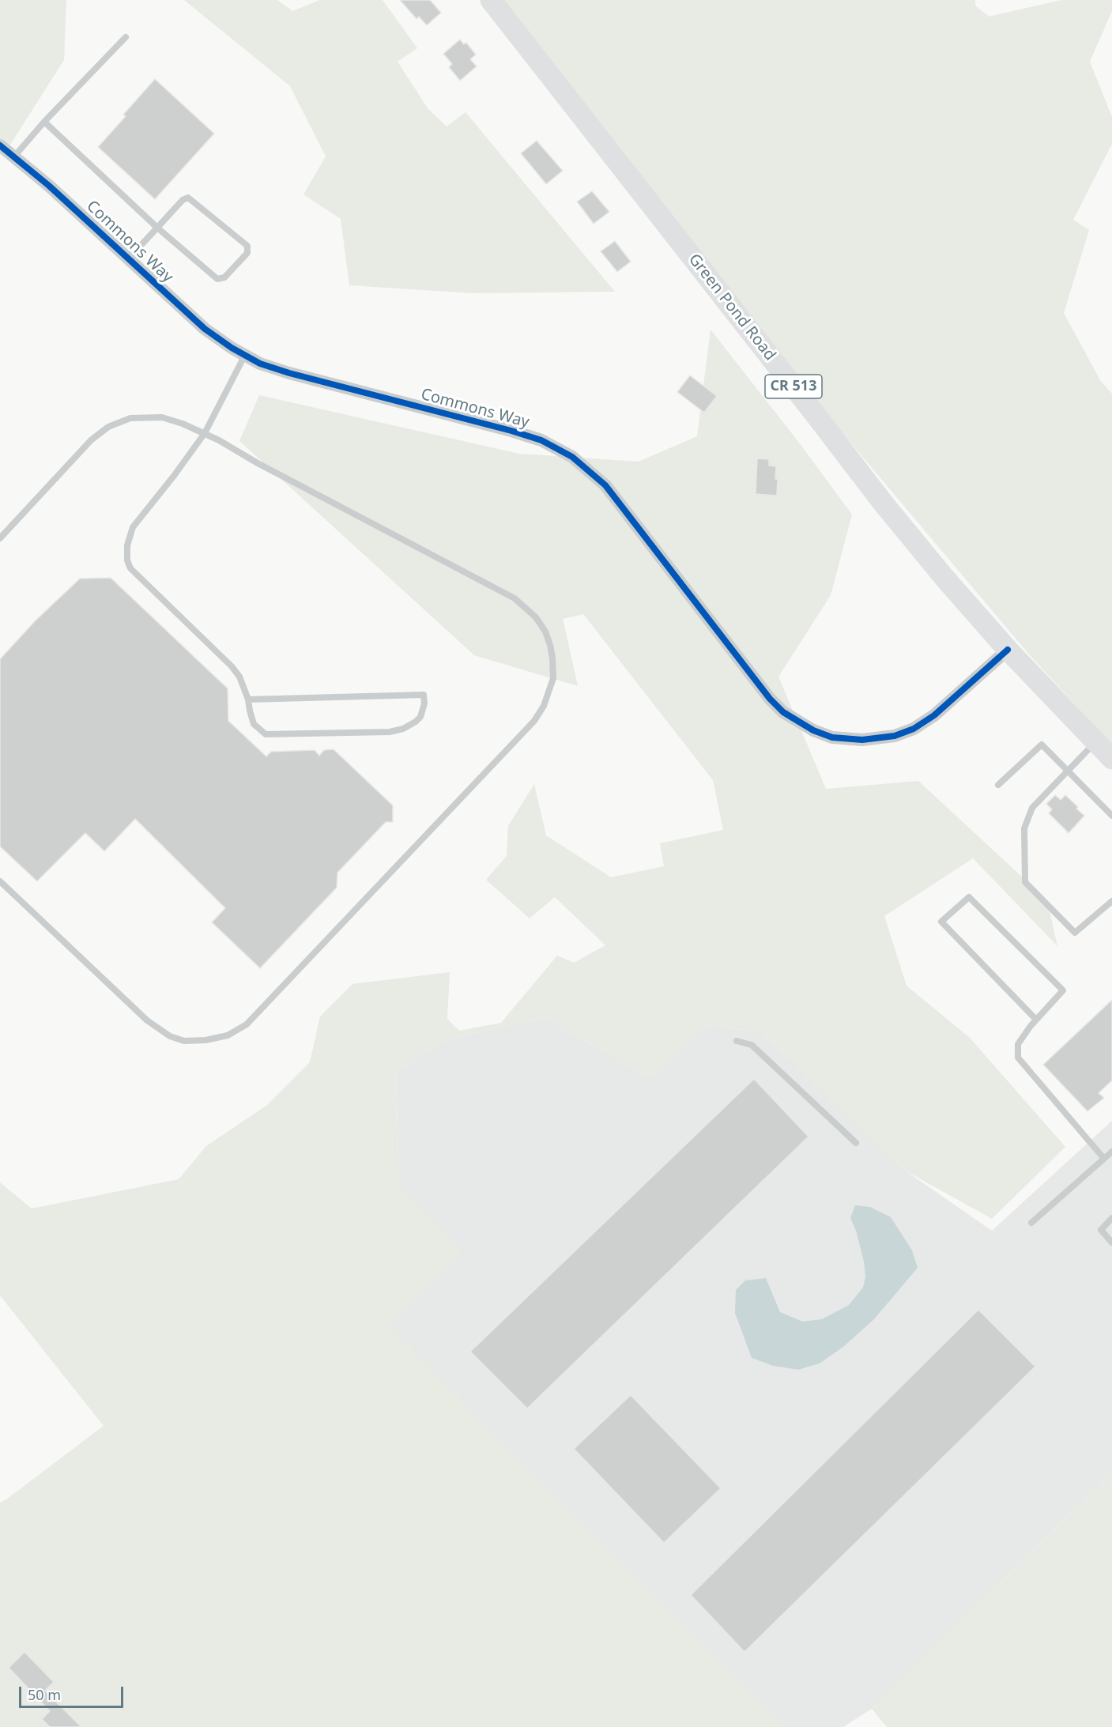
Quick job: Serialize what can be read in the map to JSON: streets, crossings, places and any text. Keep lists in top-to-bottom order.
{
  "streets": {
    "main road": ["Green Pond Road", "CR 513"],
    "street": ["Commons Way"]
  },
  "crossings": [
    ["Commons Way", "Green Pond Road"]
  ],
  "scale_bar": "50 m"
}
